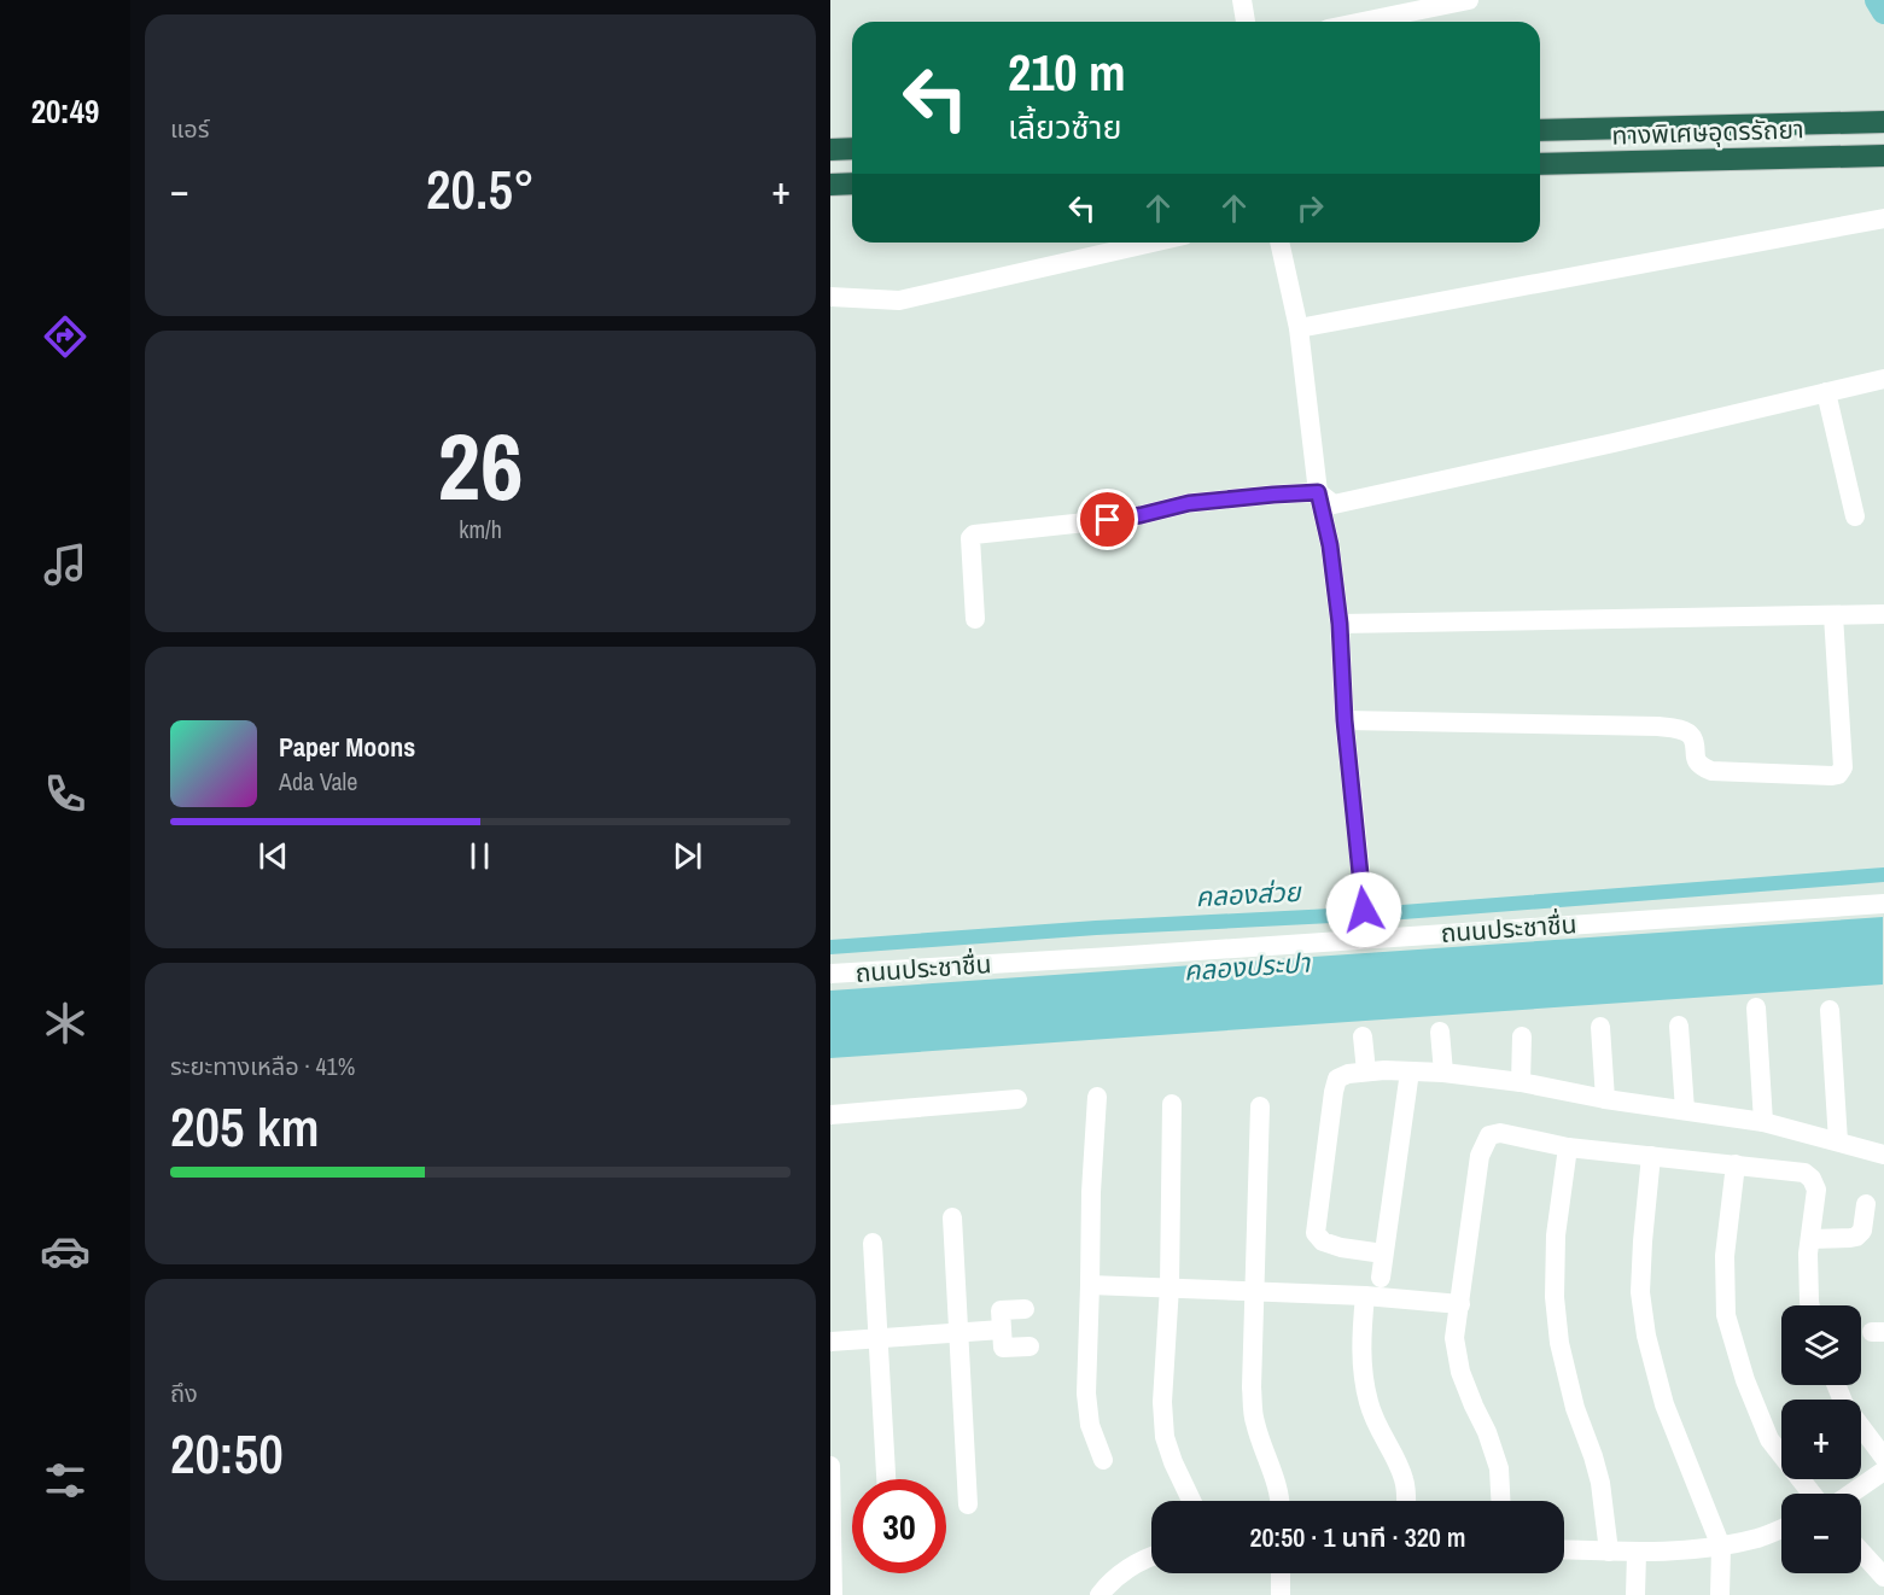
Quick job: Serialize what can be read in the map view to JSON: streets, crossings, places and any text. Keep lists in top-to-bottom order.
{
  "streets": {
    "highway": ["ทางพิเศษอุดรรัถยา"],
    "street": ["ถนนประชาชื่น"]
  },
  "water": ["คลองส่วย", "คลองประปา"],
  "page": {
    "tabs": "20:49",
    "tile": [
      "แอร์",
      ["26", "km/h"],
      ["ระยะทางเหลือ · 41%", "205 km"],
      ["ถึง", "20:50"]
    ],
    "turn": ["210 m", "เลี้ยวซ้าย"],
    "heat": ["−", "20.5°", "+"],
    "song": ["Paper Moons", "Ada Vale"],
    "map_buttons": ["+", "−"],
    "limit": "30",
    "trip": "20:50 · 1 นาที · 320 m"
  }
}
